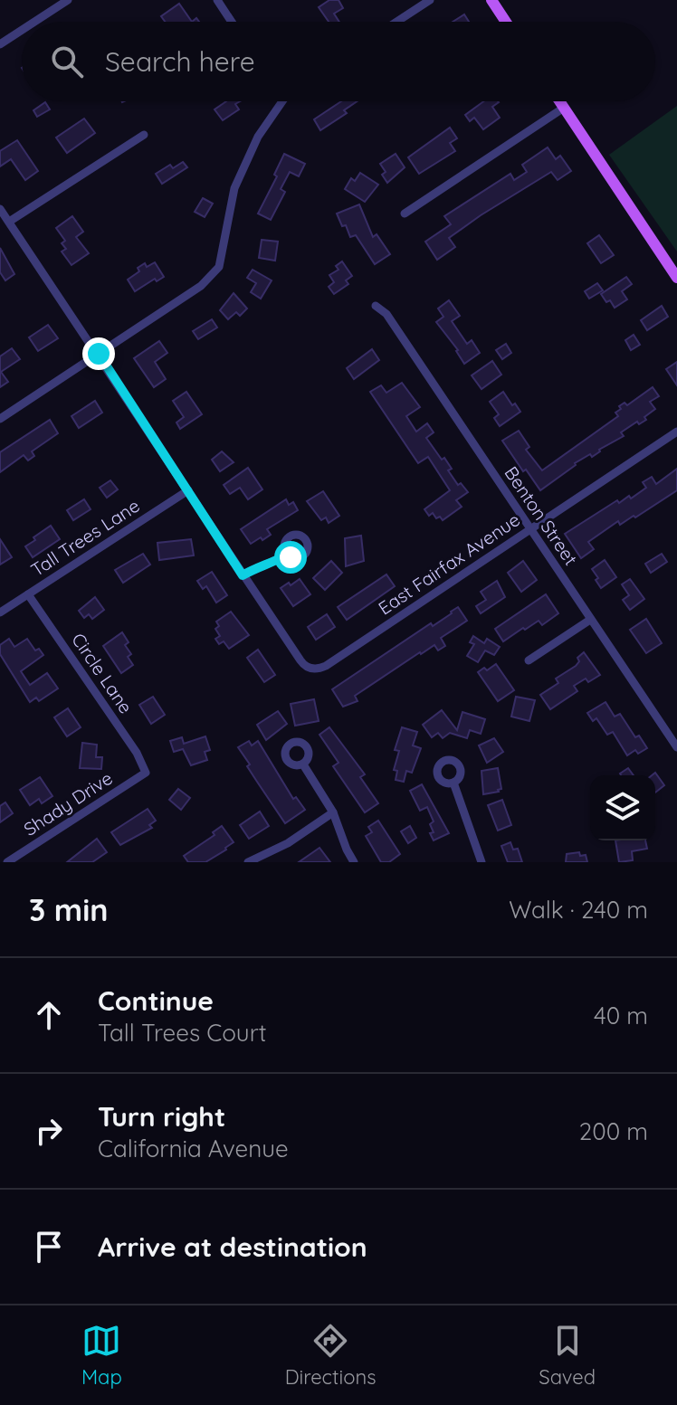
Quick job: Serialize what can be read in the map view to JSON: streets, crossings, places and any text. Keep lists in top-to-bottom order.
{
  "streets": {
    "street": [
      "Benton Street",
      "Tall Trees Lane",
      "East Fairfax Avenue",
      "Circle Lane",
      "Shady Drive"
    ]
  },
  "crossings": [
    ["Benton Street", "East Fairfax Avenue"],
    ["Tall Trees Lane", "Circle Lane"],
    ["Circle Lane", "Shady Drive"]
  ],
  "page": {
    "search": "Search here",
    "heading": ["3 min", "Walk · 240 m"],
    "list": [
      ["Continue", "Tall Trees Court", "40 m"],
      ["Turn right", "California Avenue", "200 m"],
      "Arrive at destination"
    ],
    "nav": ["Map", "Directions", "Saved"]
  }
}
